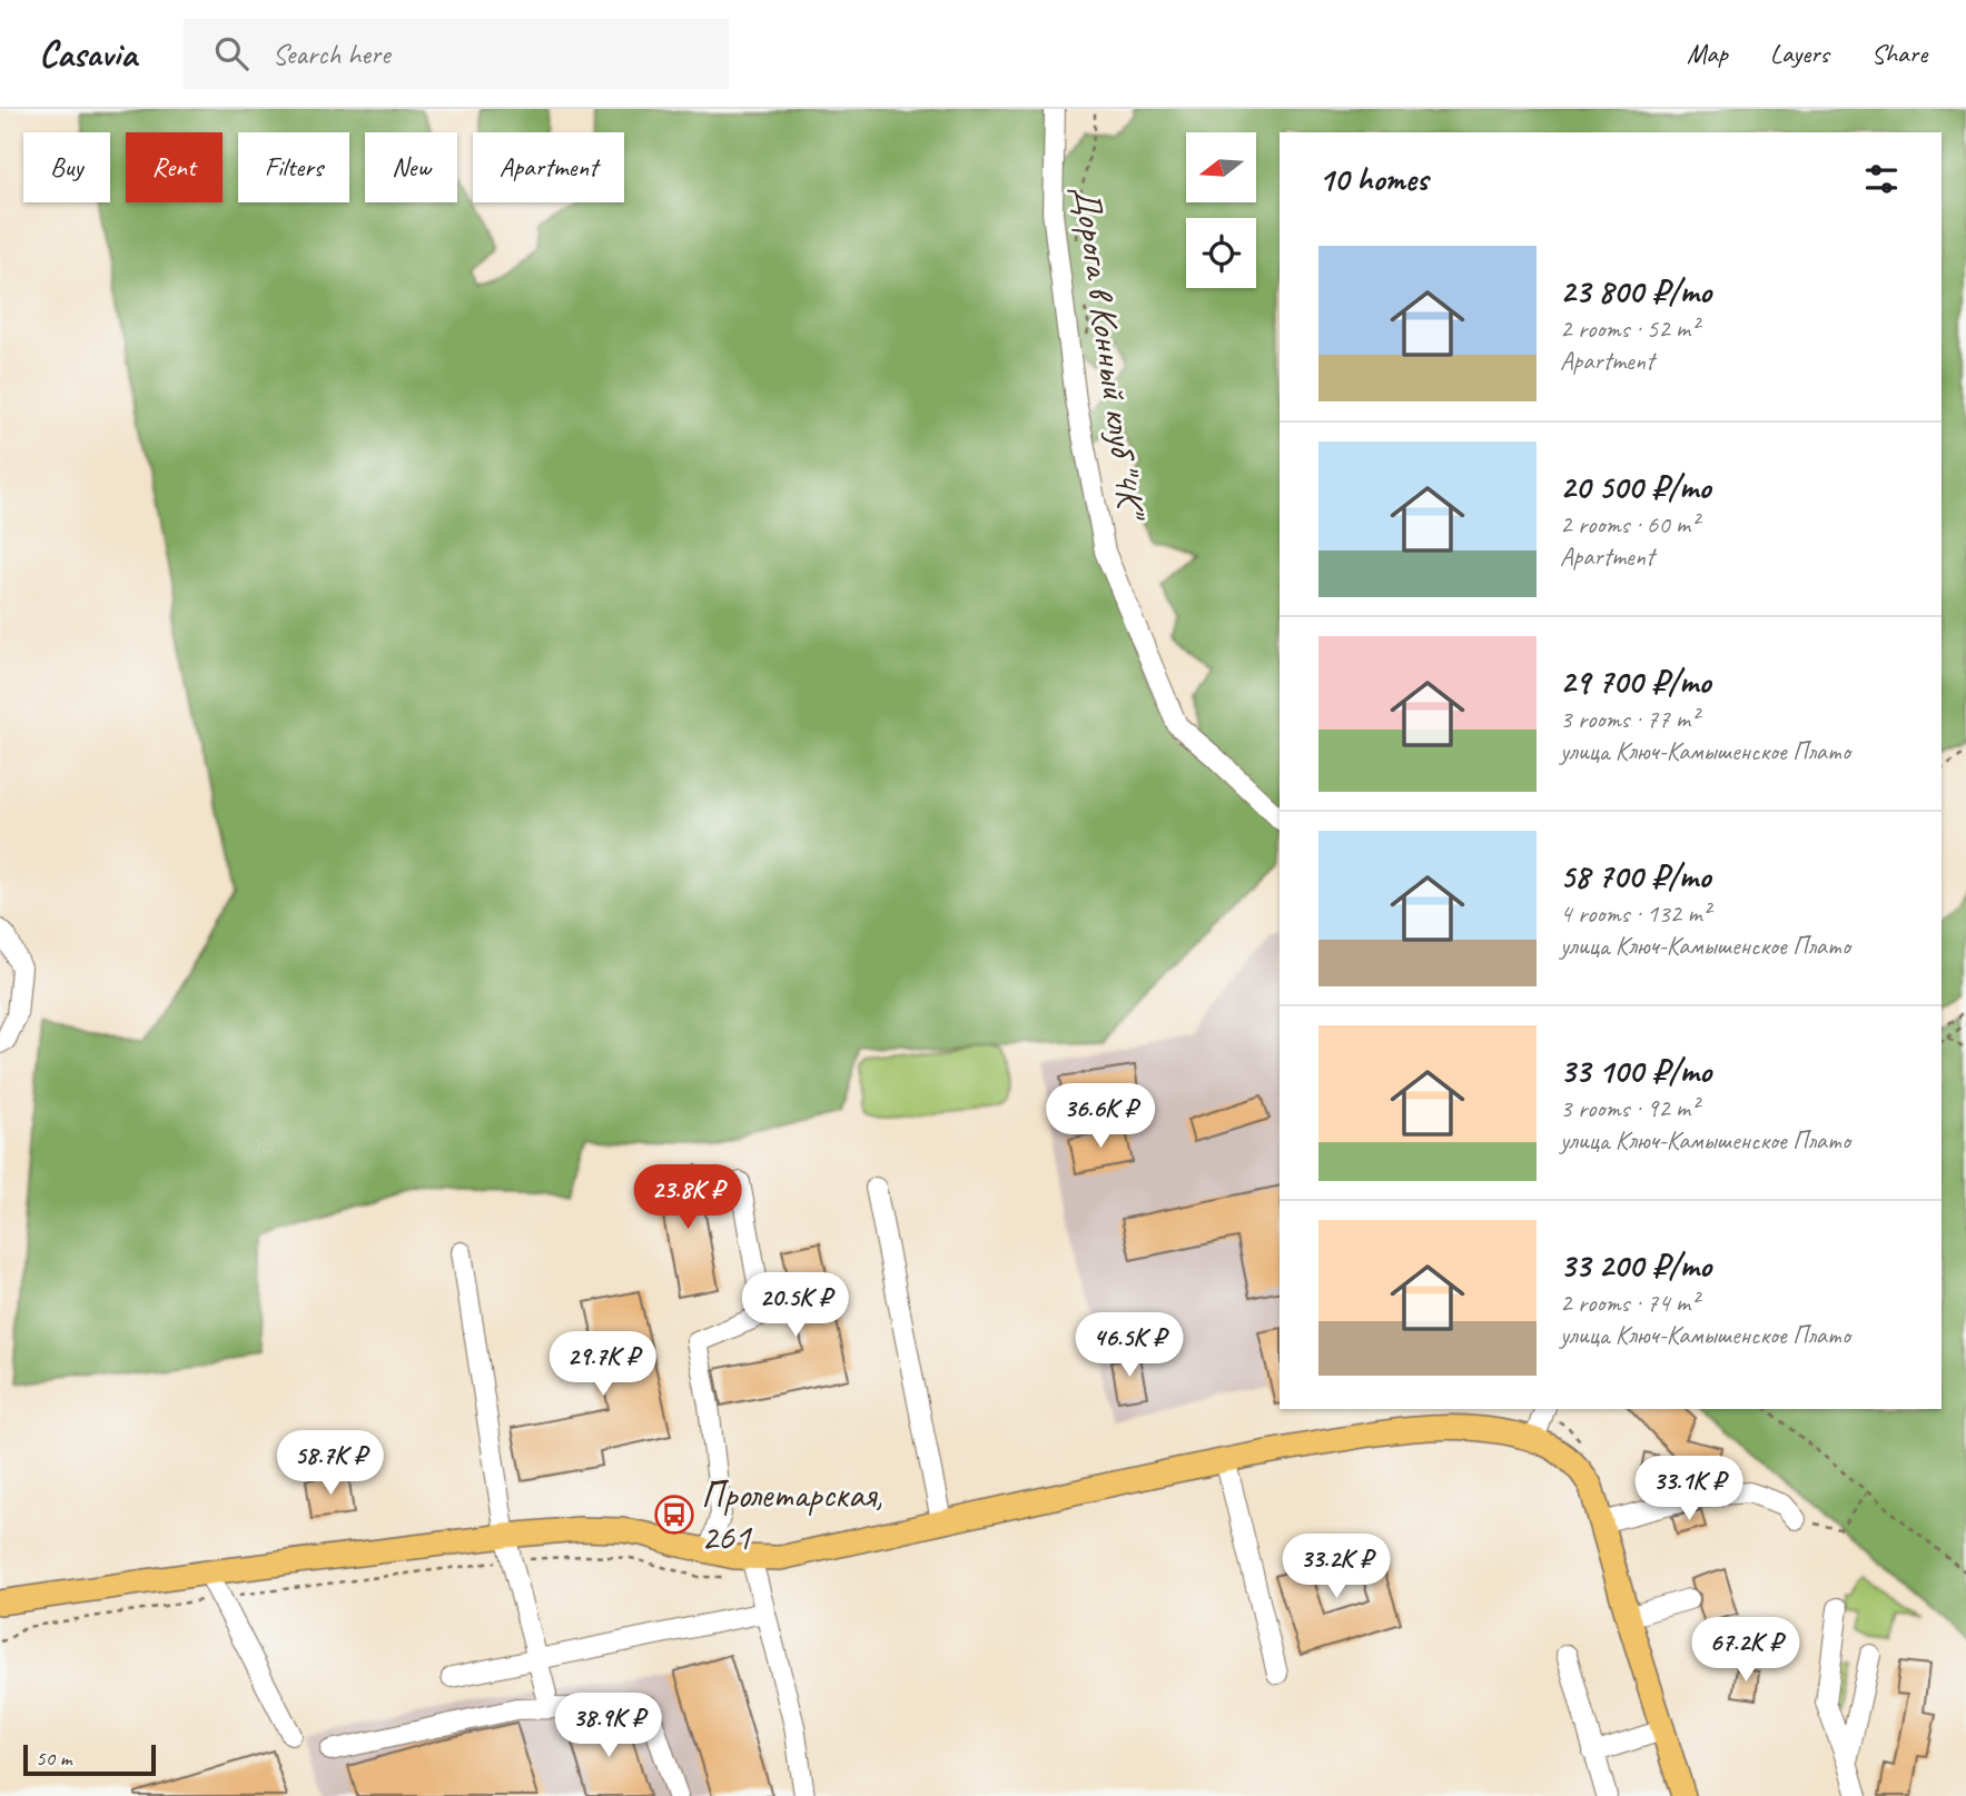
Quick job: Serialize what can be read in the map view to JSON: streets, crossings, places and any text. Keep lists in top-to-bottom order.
{
  "streets": {
    "street": ["Дорога в Конный клуб \"4К\""]
  },
  "places": {
    "bus stop": ["Пролетарская, 261"]
  },
  "scale_bar": "50 m",
  "north": "left",
  "page": {
    "header": "Casavia",
    "search": "Search here",
    "nav": ["Map", "Layers", "Share"],
    "chip": [
      "Buy",
      "Rent",
      "Filters",
      "New",
      "Apartment"
    ],
    "heading": "10 homes",
    "list": [
      {
        "name": "23 800 ₽/mo",
        "note": "2 rooms · 52 m² · Apartment"
      },
      {
        "name": "20 500 ₽/mo",
        "note": "2 rooms · 60 m² · Apartment"
      },
      {
        "name": "29 700 ₽/mo",
        "note": "3 rooms · 77 m² · улица Ключ-Камышенское Плато"
      },
      {
        "name": "58 700 ₽/mo",
        "note": "4 rooms · 132 m² · улица Ключ-Камышенское Плато"
      },
      {
        "name": "33 100 ₽/mo",
        "note": "3 rooms · 92 m² · улица Ключ-Камышенское Плато"
      },
      {
        "name": "33 200 ₽/mo",
        "note": "2 rooms · 74 m² · улица Ключ-Камышенское Плато"
      }
    ],
    "price": [
      "36.6K ₽",
      "23.8K ₽",
      "20.5K ₽",
      "46.5K ₽",
      "29.7K ₽",
      "58.7K ₽",
      "33.1K ₽",
      "33.2K ₽",
      "67.2K ₽",
      "38.9K ₽"
    ],
    "scale": "50 m"
  }
}
